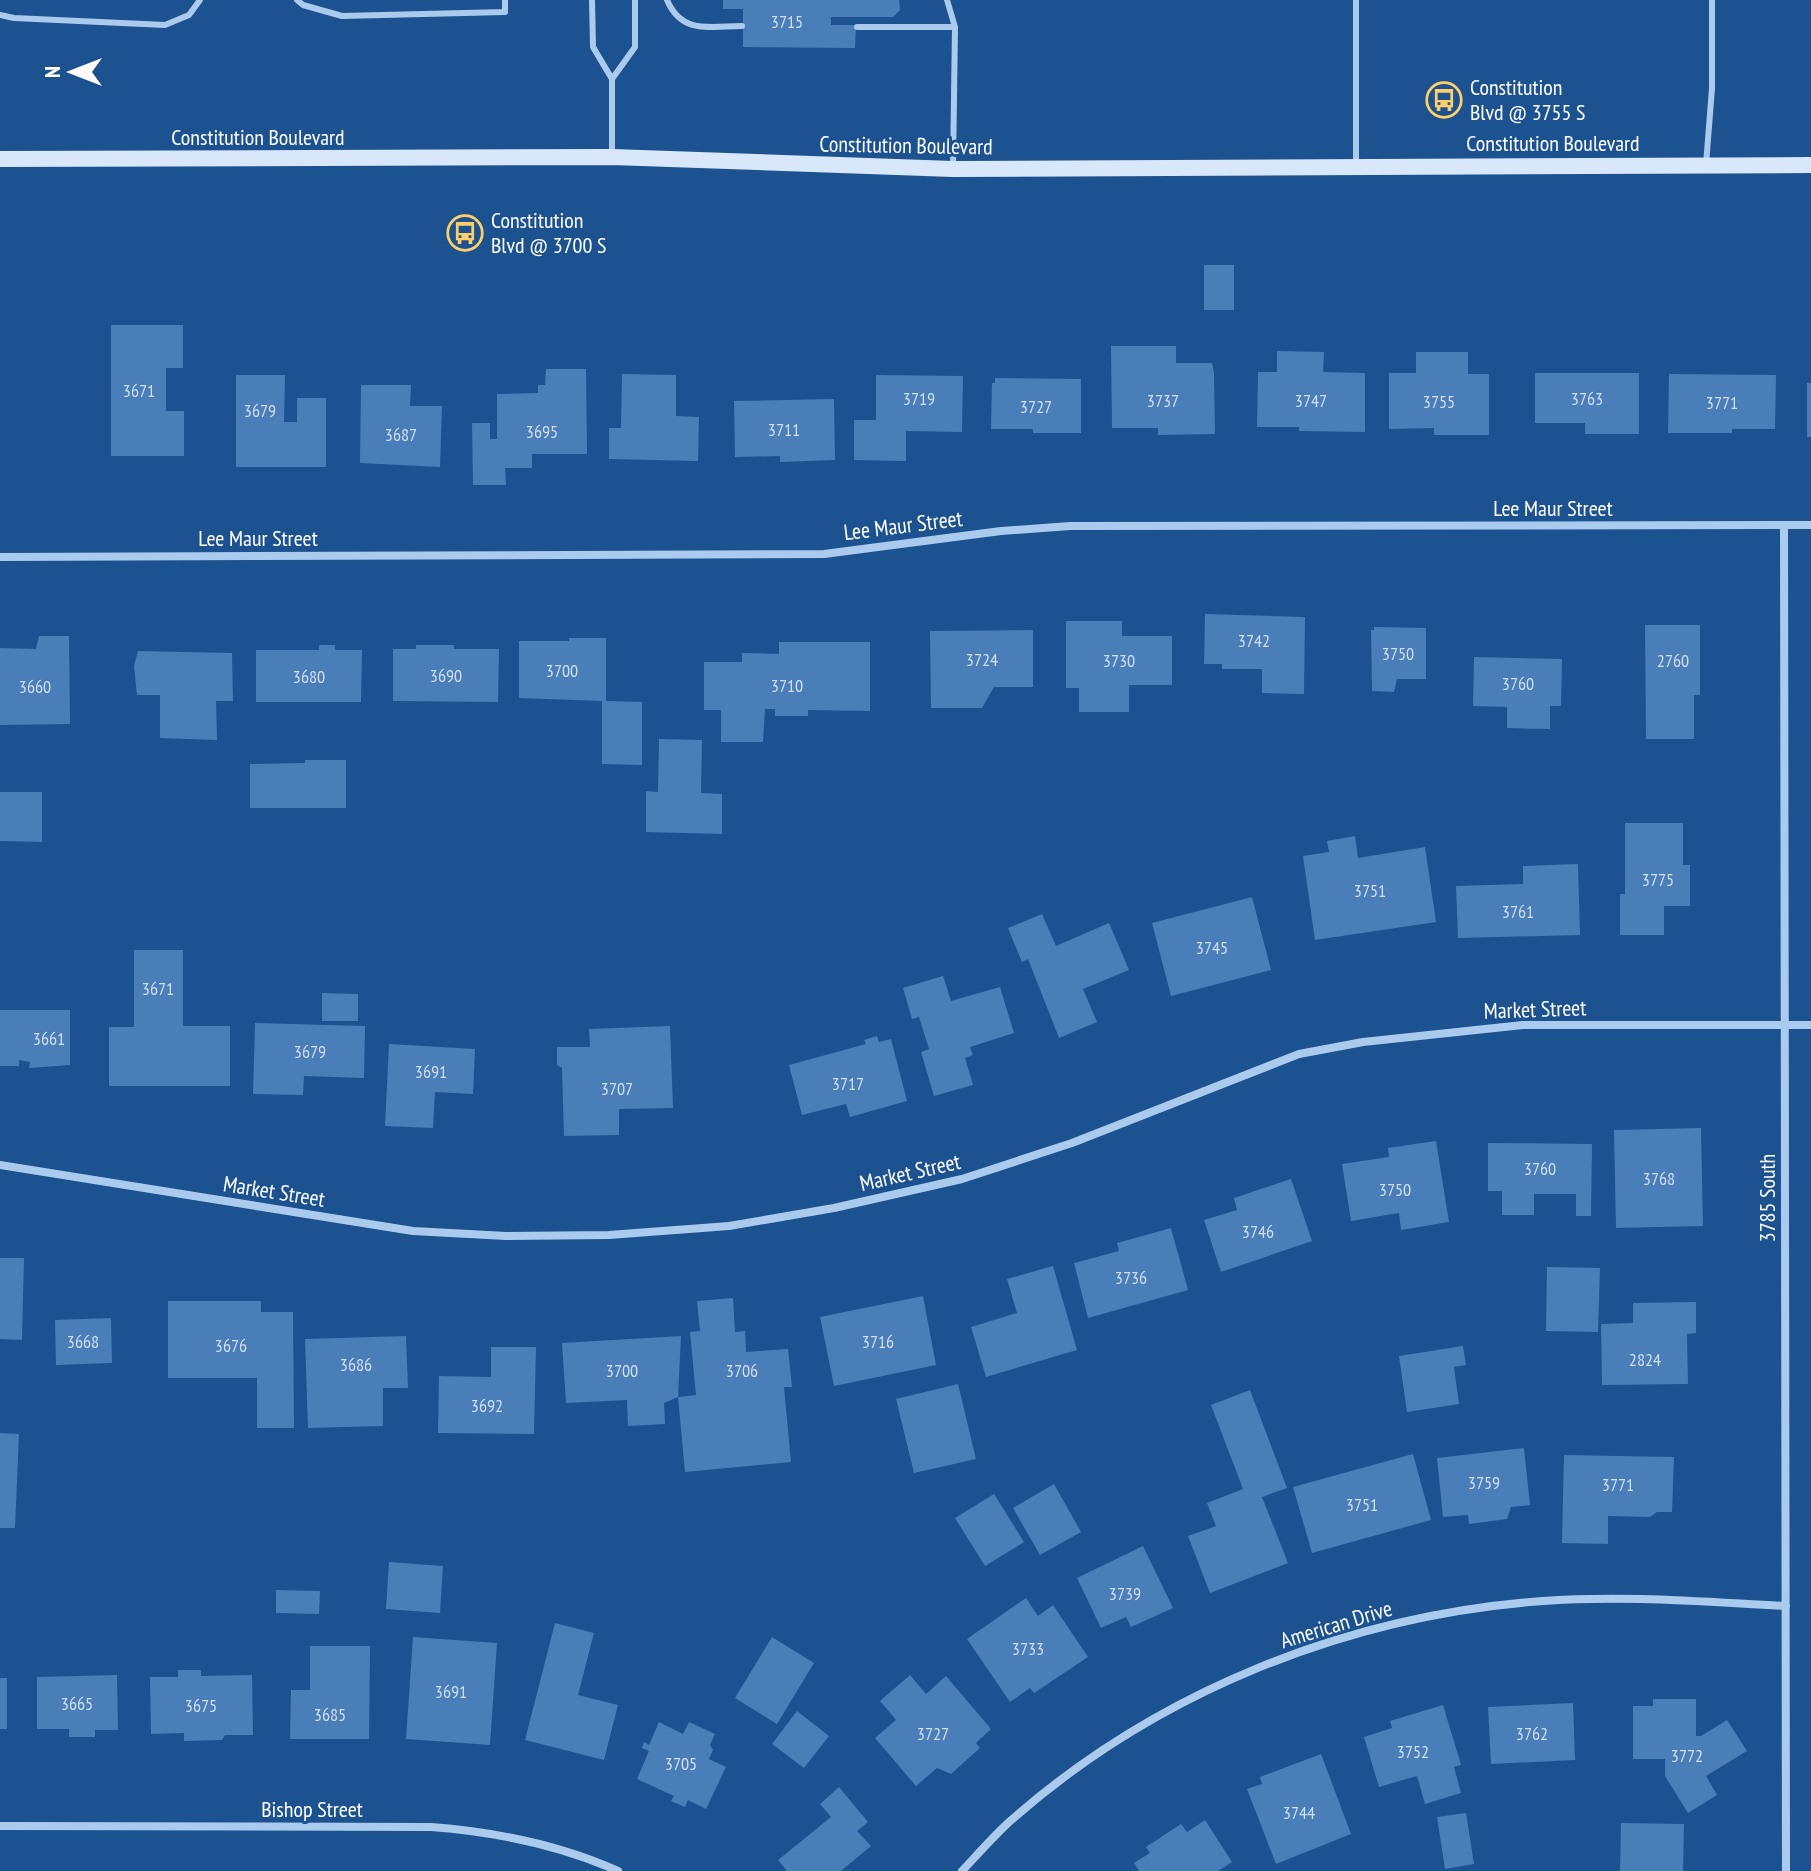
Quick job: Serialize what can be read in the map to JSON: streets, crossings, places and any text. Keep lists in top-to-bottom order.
{
  "streets": {
    "main road": ["Constitution Boulevard"],
    "street": [
      "Lee Maur Street",
      "Market Street",
      "3785 South",
      "American Drive",
      "Bishop Street"
    ]
  },
  "crossings": [
    ["Lee Maur Street", "3785 South"],
    ["Market Street", "3785 South"],
    ["3785 South", "American Drive"]
  ],
  "places": {
    "bus stop": ["Constitution Blvd @ 3755 S", "Constitution Blvd @ 3700 S"]
  },
  "house_numbers": [
    "3715",
    "3671",
    "3719",
    "3763",
    "3737",
    "3747",
    "3755",
    "3771",
    "3727",
    "3679",
    "3711",
    "3695",
    "3687",
    "3742",
    "3750",
    "3724",
    "3730",
    "2760",
    "3700",
    "3690",
    "3680",
    "3760",
    "3710",
    "3660",
    "3775",
    "3751",
    "3761",
    "3745",
    "3671",
    "3661",
    "3679",
    "3691",
    "3717",
    "3707",
    "3760",
    "3768",
    "3750",
    "3746",
    "3736",
    "3668",
    "3716",
    "3676",
    "2824",
    "3686",
    "3700",
    "3706",
    "3692",
    "3759",
    "3771",
    "3751",
    "3739",
    "3733",
    "3691",
    "3665",
    "3675",
    "3685",
    "3727",
    "3762",
    "3752",
    "3772",
    "3705",
    "3744"
  ],
  "north": "left"
}
